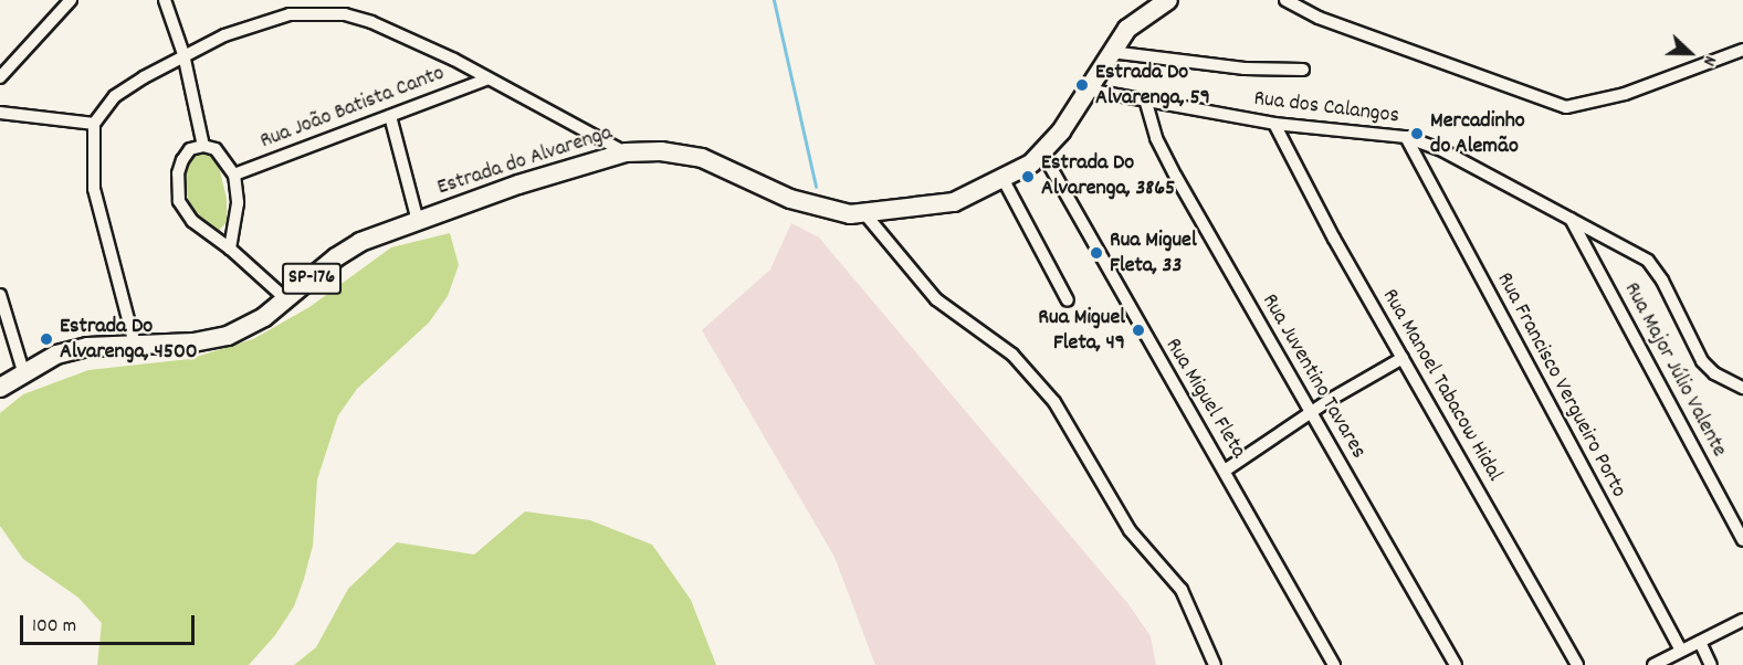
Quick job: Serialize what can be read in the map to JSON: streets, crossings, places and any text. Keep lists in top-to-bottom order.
{
  "streets": {
    "main road": ["Estrada do Alvarenga", "SP-176"],
    "street": [
      "Rua João Batista Canto",
      "Rua dos Calangos",
      "Rua Major Júlio Valente",
      "Rua Juventino Tavares",
      "Rua Manoel Tabacow Hidal",
      "Rua Francisco Vergueiro Porto",
      "Rua Miguel Fleta"
    ]
  },
  "crossings": [
    ["Rua dos Calangos", "Estrada do Alvarenga"],
    ["Rua dos Calangos", "Rua Major Júlio Valente"],
    ["Rua dos Calangos", "Rua Juventino Tavares"],
    ["Rua dos Calangos", "Rua Manoel Tabacow Hidal"],
    ["Rua dos Calangos", "Rua Francisco Vergueiro Porto"],
    ["Estrada do Alvarenga", "Rua Miguel Fleta"]
  ],
  "places": [
    "Estrada Do Alvarenga, 59",
    "Mercadinho do Alemão",
    "Estrada Do Alvarenga, 3865",
    "Rua Miguel Fleta, 33",
    "Rua Miguel Fleta, 49",
    "Estrada Do Alvarenga, 4500"
  ],
  "scale_bar": "100 m",
  "north": "right"
}
